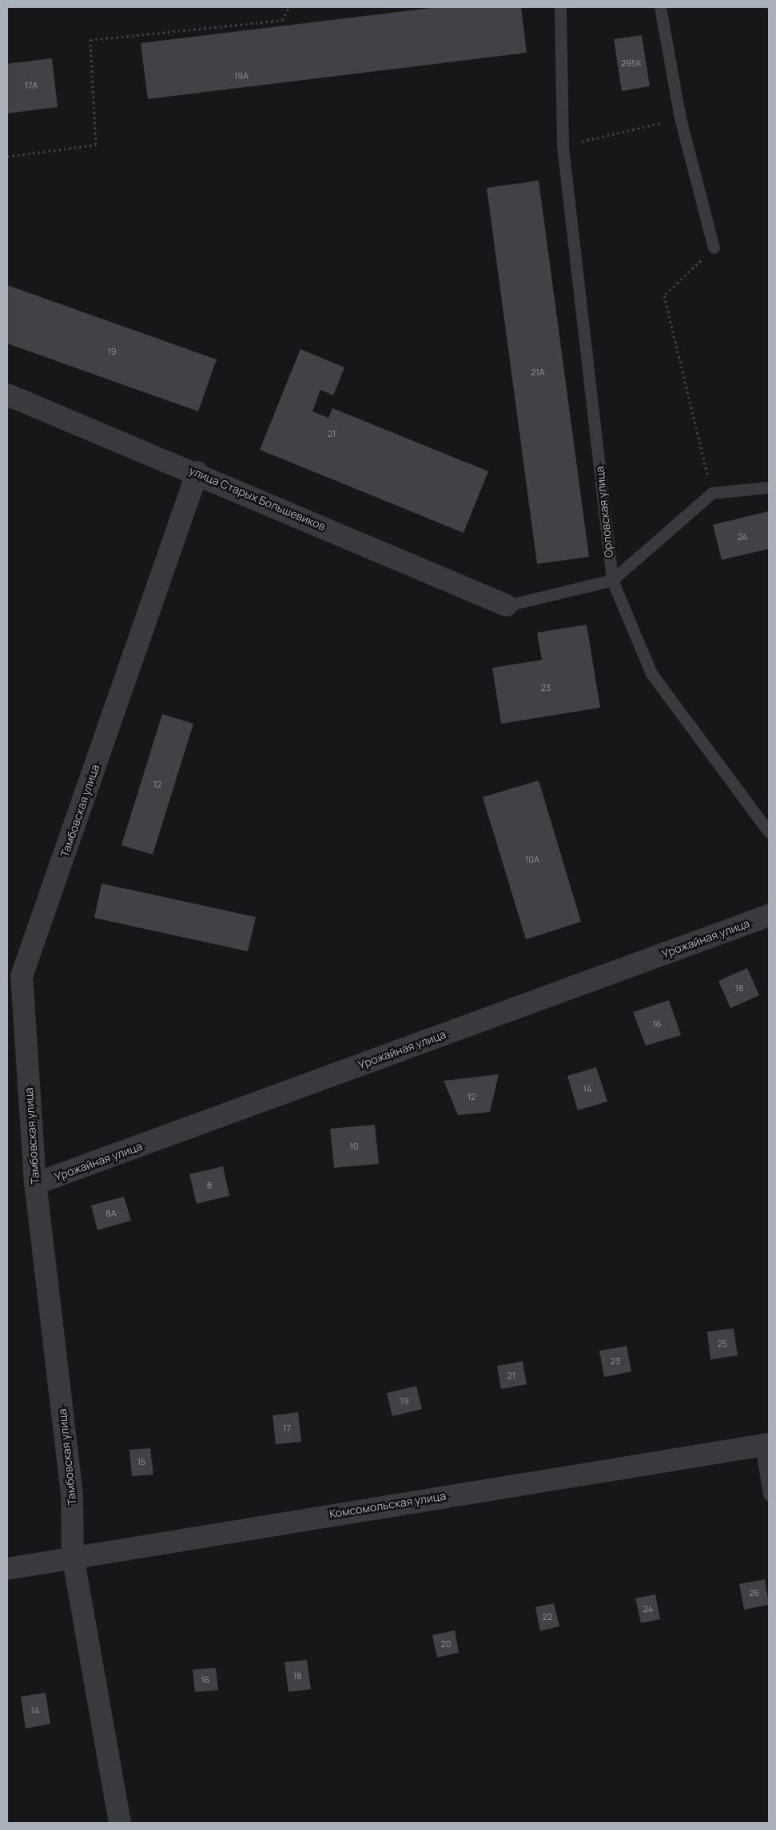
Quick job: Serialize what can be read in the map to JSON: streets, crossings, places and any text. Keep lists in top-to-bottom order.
{
  "streets": {
    "street": [
      "улица Старых Большевиков",
      "Тамбовская улица",
      "Урожайная улица",
      "Комсомольская улица"
    ],
    "lane": ["Орловская улица"]
  },
  "crossings": [
    ["улица Старых Большевиков", "Тамбовская улица"],
    ["Тамбовская улица", "Урожайная улица"],
    ["Тамбовская улица", "Комсомольская улица"]
  ],
  "house_numbers": [
    "295К",
    "19А",
    "17А",
    "19",
    "21А",
    "21",
    "24",
    "23",
    "12",
    "10А",
    "18",
    "16",
    "14",
    "12",
    "10",
    "8",
    "8А",
    "25",
    "23",
    "21",
    "19",
    "17",
    "15",
    "26",
    "24",
    "22",
    "20",
    "18",
    "16",
    "14"
  ]
}
